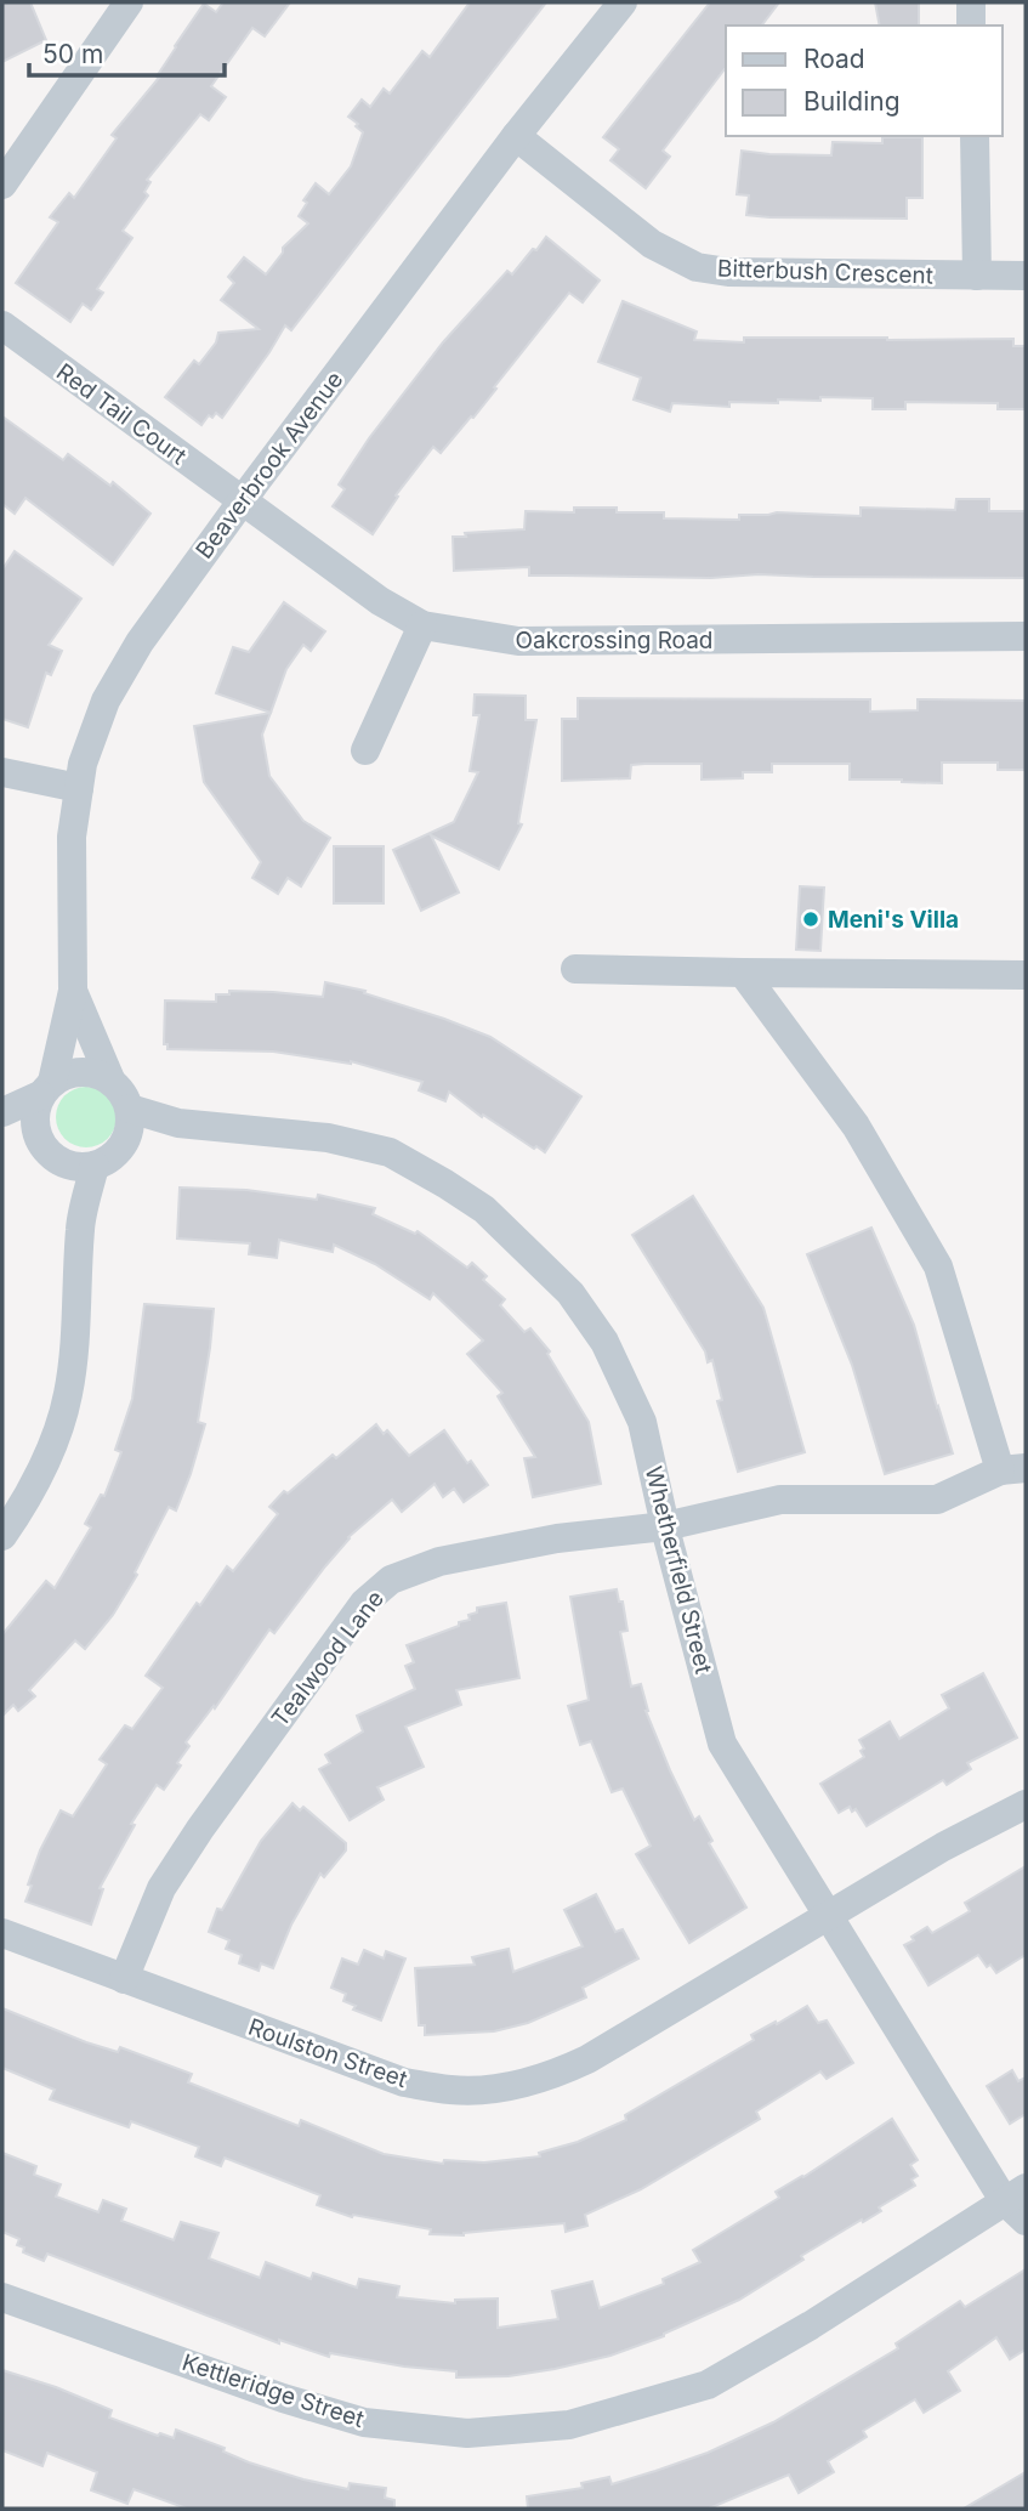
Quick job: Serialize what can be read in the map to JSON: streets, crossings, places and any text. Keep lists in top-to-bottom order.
{
  "streets": {
    "street": [
      "Bitterbush Crescent",
      "Red Tail Court",
      "Beaverbrook Avenue",
      "Oakcrossing Road",
      "Whetherfield Street",
      "Tealwood Lane",
      "Roulston Street",
      "Kettleridge Street"
    ]
  },
  "crossings": [
    ["Bitterbush Crescent", "Beaverbrook Avenue"],
    ["Red Tail Court", "Beaverbrook Avenue"],
    ["Red Tail Court", "Oakcrossing Road"],
    ["Beaverbrook Avenue", "Oakcrossing Road"],
    ["Beaverbrook Avenue", "Whetherfield Street"],
    ["Whetherfield Street", "Tealwood Lane"],
    ["Whetherfield Street", "Roulston Street"],
    ["Whetherfield Street", "Kettleridge Street"],
    ["Tealwood Lane", "Roulston Street"]
  ],
  "places": ["Meni's Villa"],
  "legend": ["Road", "Building"],
  "scale_bar": "50 m"
}
